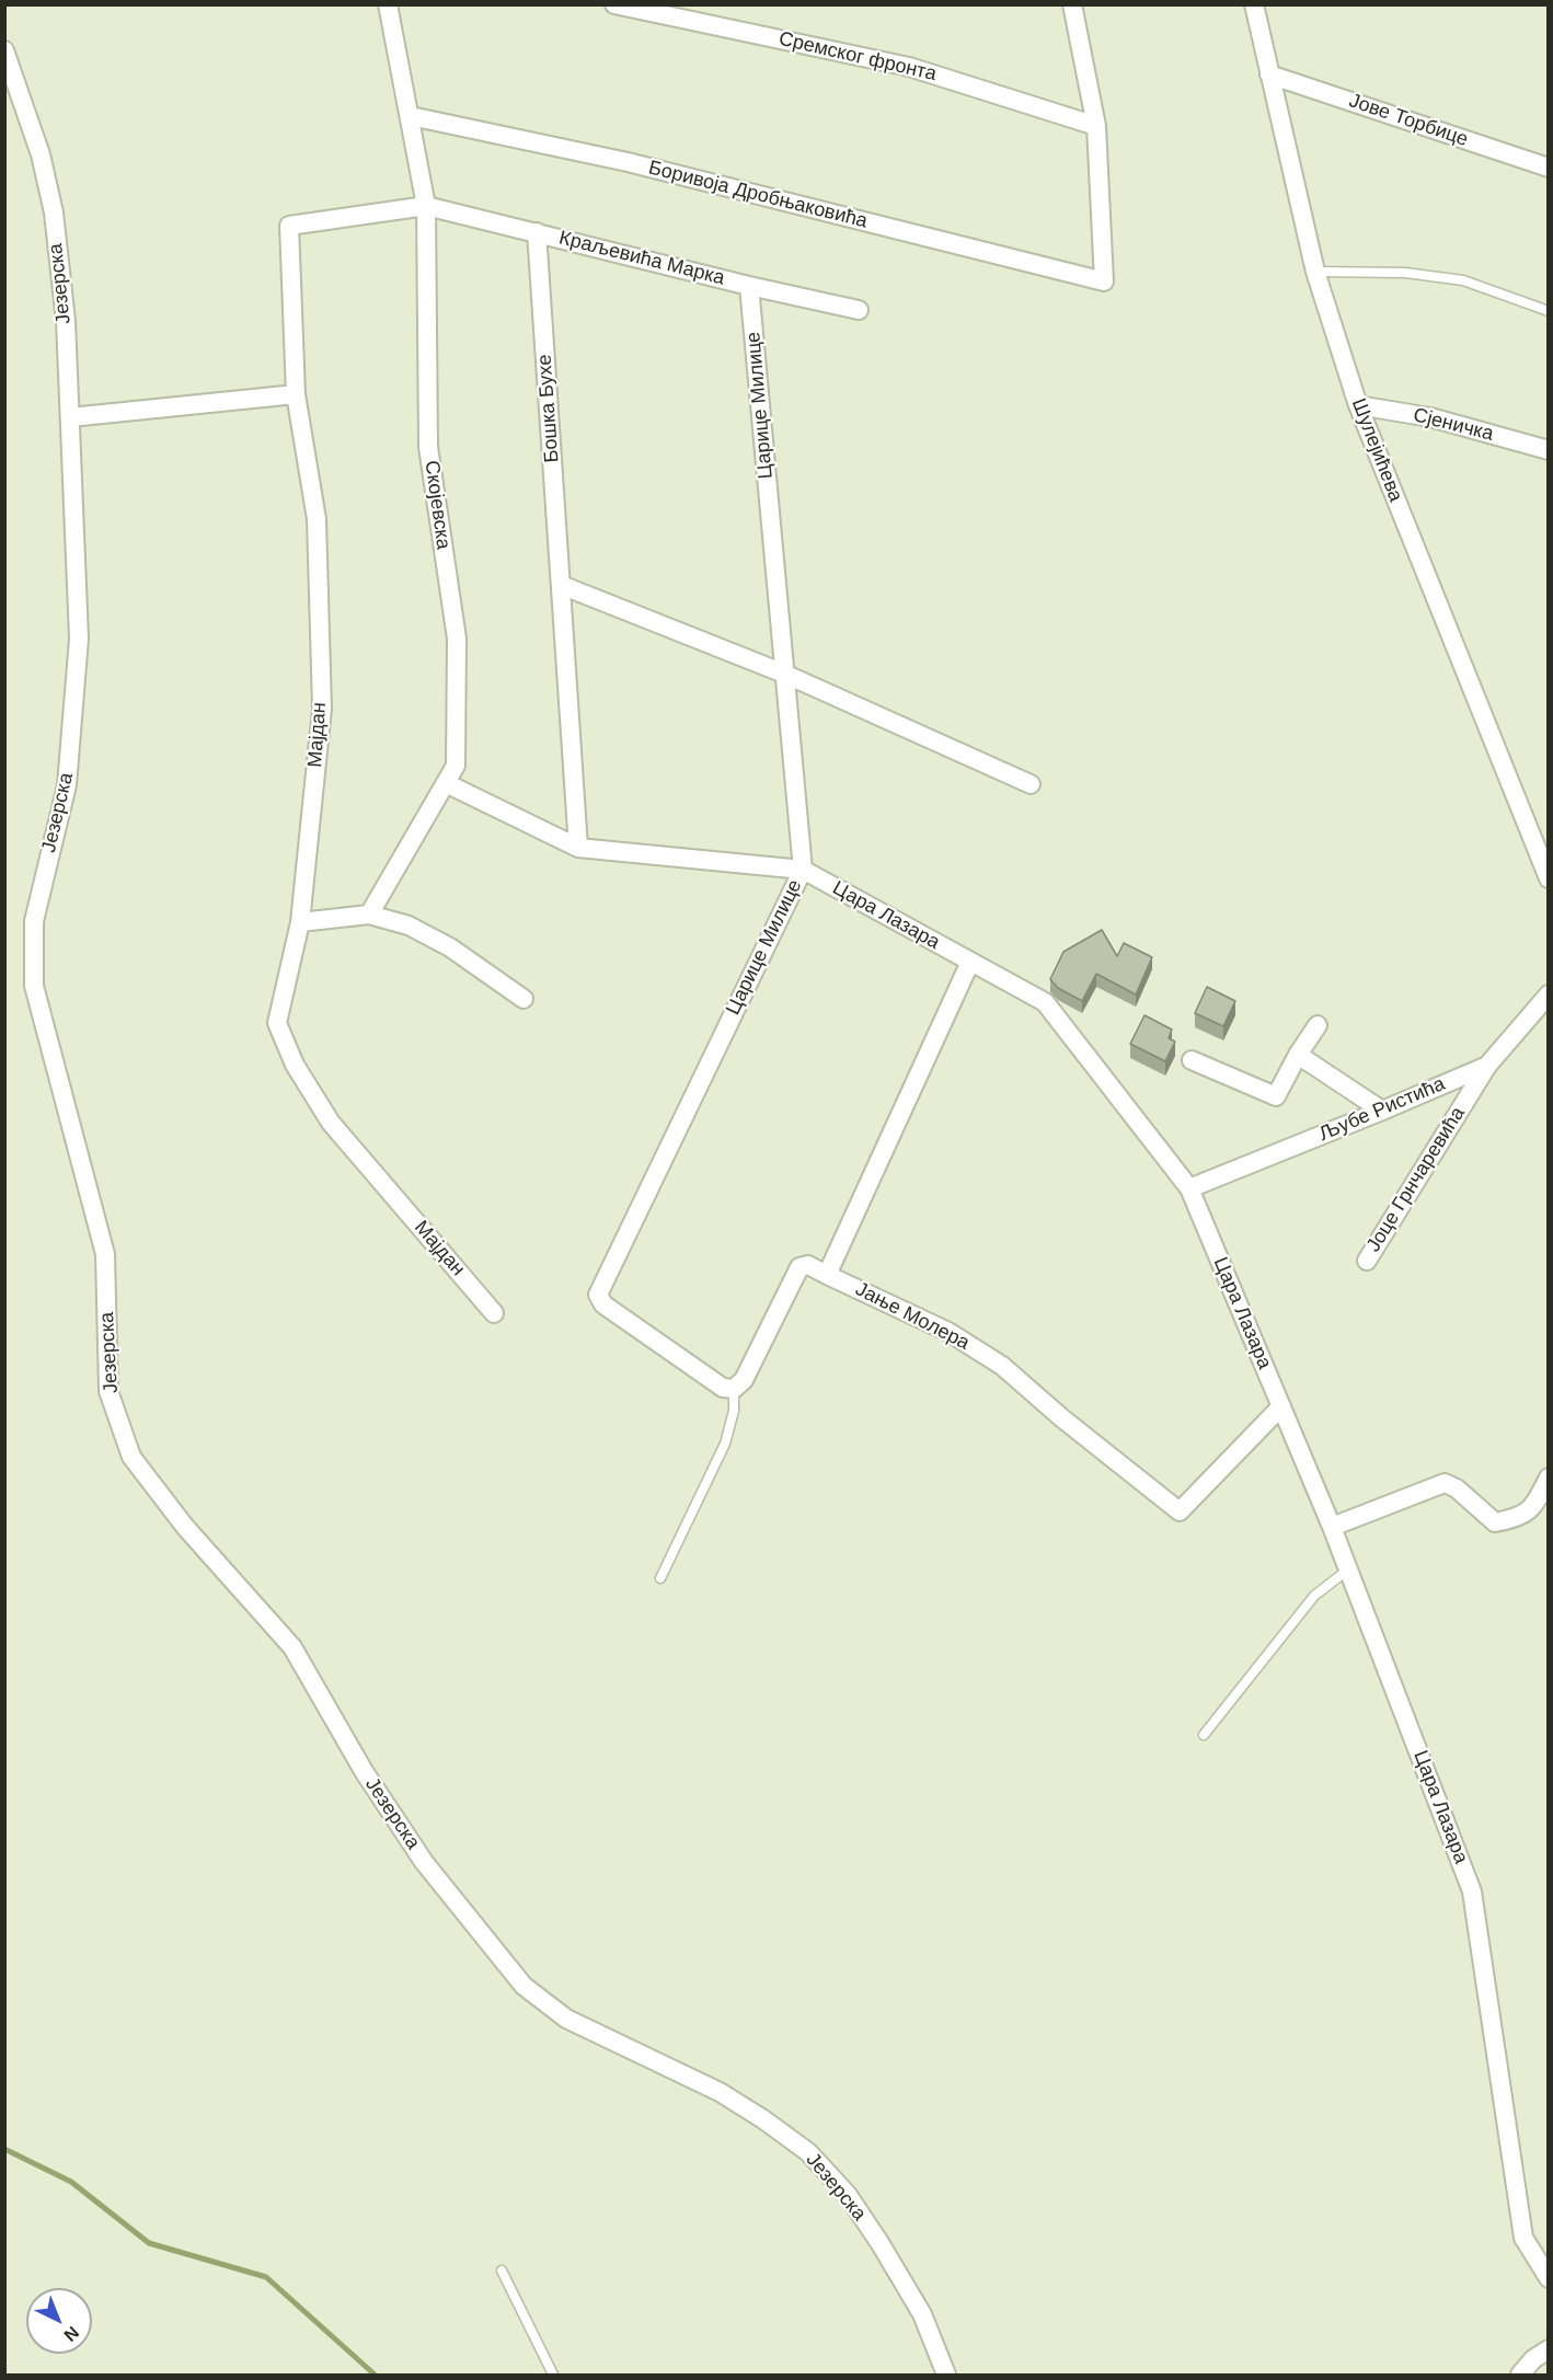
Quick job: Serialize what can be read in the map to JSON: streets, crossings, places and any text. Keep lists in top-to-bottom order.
{
  "streets": {
    "street": [
      "Сремског фронта",
      "Јове Торбице",
      "Боривоја Дробњаковића",
      "Краљевића Марка",
      "Језерска",
      "Царице Милице",
      "Бошка Бухе",
      "Сјеничка",
      "Шулејићева",
      "Скојевска",
      "Мајдан",
      "Цара Лазара",
      "Љубе Ристића",
      "Јоце Грнчаревића",
      "Јање Молера"
    ]
  },
  "crossings": [
    ["Сремског фронта", "Боривоја Дробњаковића"],
    ["Јове Торбице", "Шулејићева"],
    ["Боривоја Дробњаковића", "Скојевска"],
    ["Краљевића Марка", "Царице Милице"],
    ["Краљевића Марка", "Бошка Бухе"],
    ["Краљевића Марка", "Скојевска"],
    ["Краљевића Марка", "Мајдан"],
    ["Царице Милице", "Цара Лазара"],
    ["Бошка Бухе", "Цара Лазара"],
    ["Сјеничка", "Шулејићева"],
    ["Скојевска", "Мајдан"],
    ["Скојевска", "Цара Лазара"],
    ["Цара Лазара", "Љубе Ристића"],
    ["Цара Лазара", "Јање Молера"],
    ["Љубе Ристића", "Јоце Грнчаревића"]
  ],
  "north": "bottom right"
}
